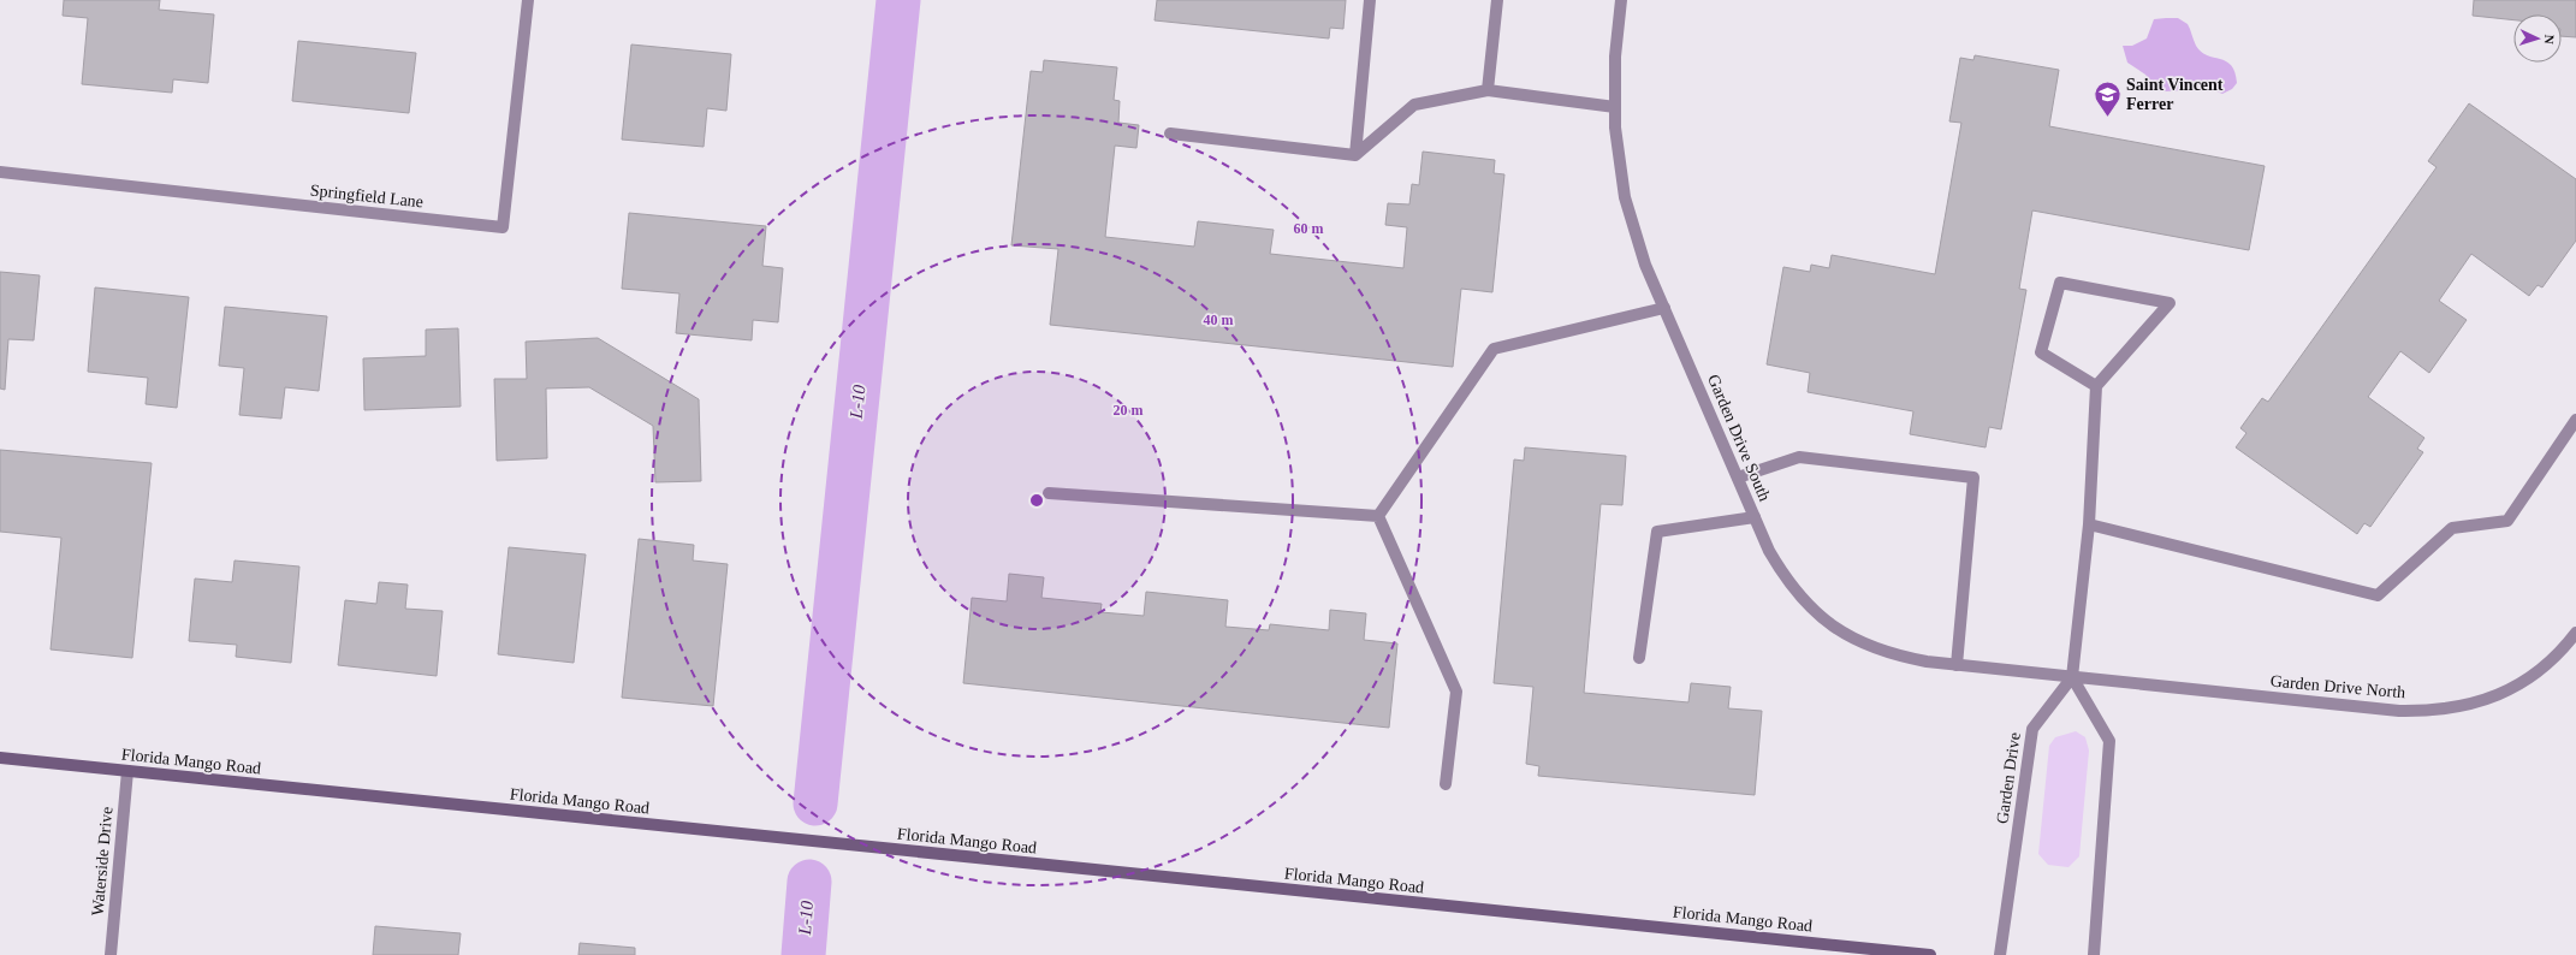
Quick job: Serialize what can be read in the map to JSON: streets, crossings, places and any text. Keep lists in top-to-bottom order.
{
  "streets": {
    "street": [
      "Springfield Lane",
      "Garden Drive South",
      "Garden Drive North",
      "Florida Mango Road",
      "Garden Drive",
      "Waterside Drive"
    ]
  },
  "crossings": [
    ["Garden Drive South", "Garden Drive North"],
    ["Garden Drive South", "Garden Drive"],
    ["Garden Drive North", "Garden Drive"],
    ["Florida Mango Road", "Waterside Drive"]
  ],
  "water": ["L-10"],
  "places": {
    "school or university": ["Saint Vincent Ferrer"]
  },
  "north": "right",
  "rings": ["60 m", "40 m", "20 m"]
}
